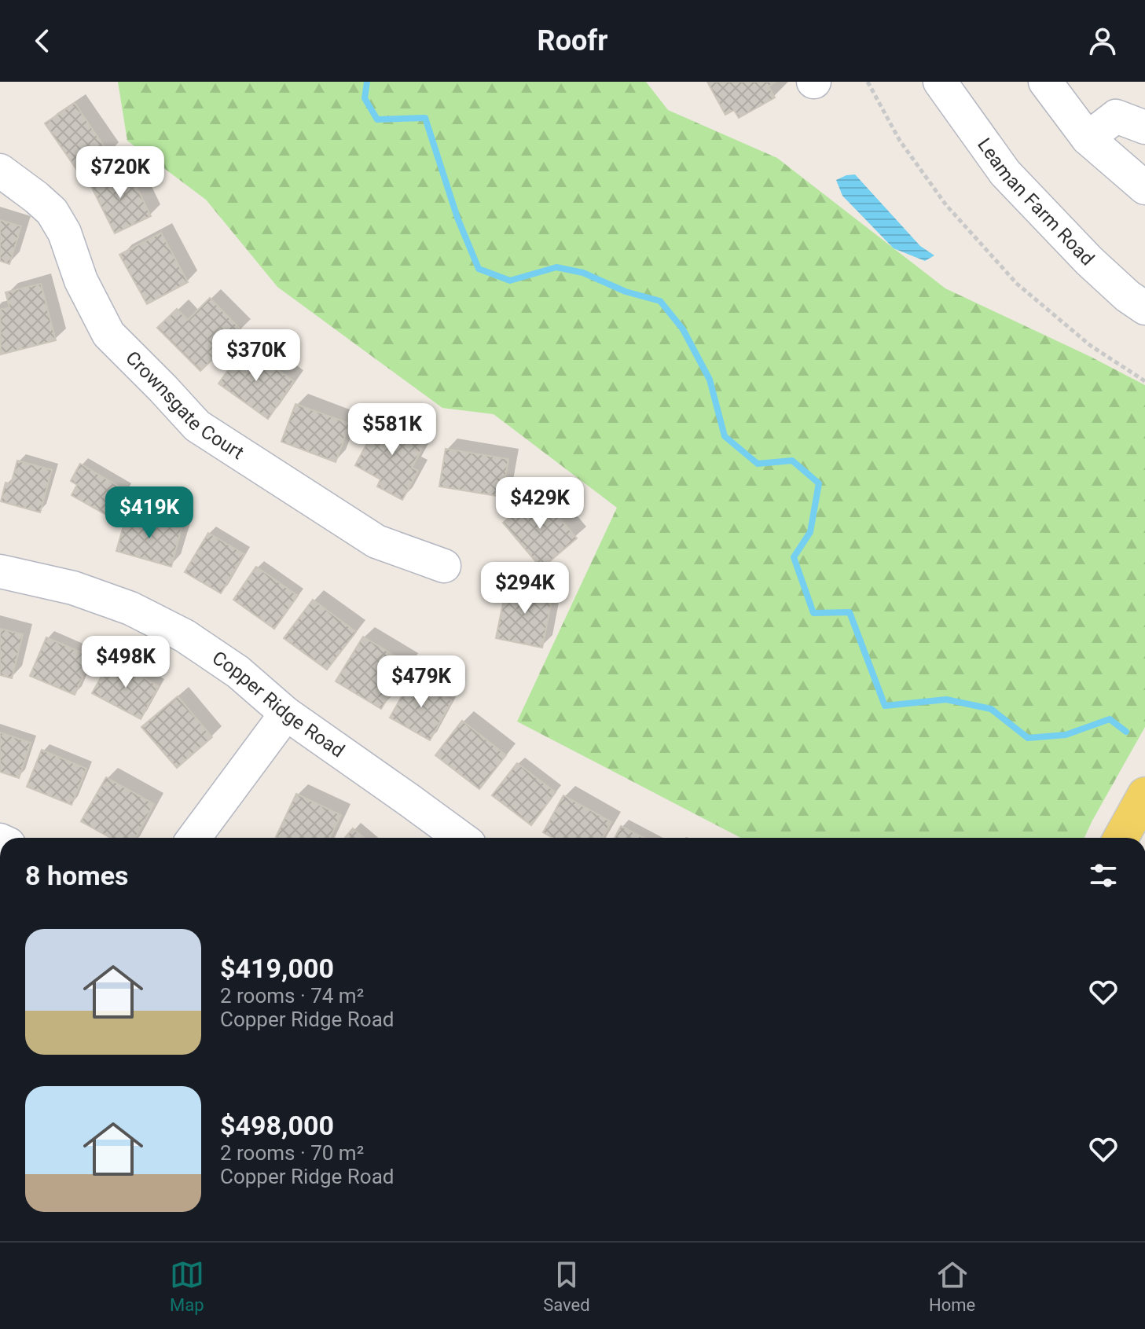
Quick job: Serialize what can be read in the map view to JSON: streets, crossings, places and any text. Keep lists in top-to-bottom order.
{
  "streets": {
    "street": ["Leaman Farm Road", "Crownsgate Court", "Copper Ridge Road"]
  },
  "page": {
    "header": "Roofr",
    "price": [
      "$720K",
      "$370K",
      "$581K",
      "$429K",
      "$419K",
      "$294K",
      "$498K",
      "$479K"
    ],
    "heading": "8 homes",
    "list": [
      {
        "name": "$419,000",
        "note": "2 rooms · 74 m² · Copper Ridge Road"
      },
      {
        "name": "$498,000",
        "note": "2 rooms · 70 m² · Copper Ridge Road"
      }
    ],
    "tabs": ["Map", "Saved", "Home"]
  }
}
